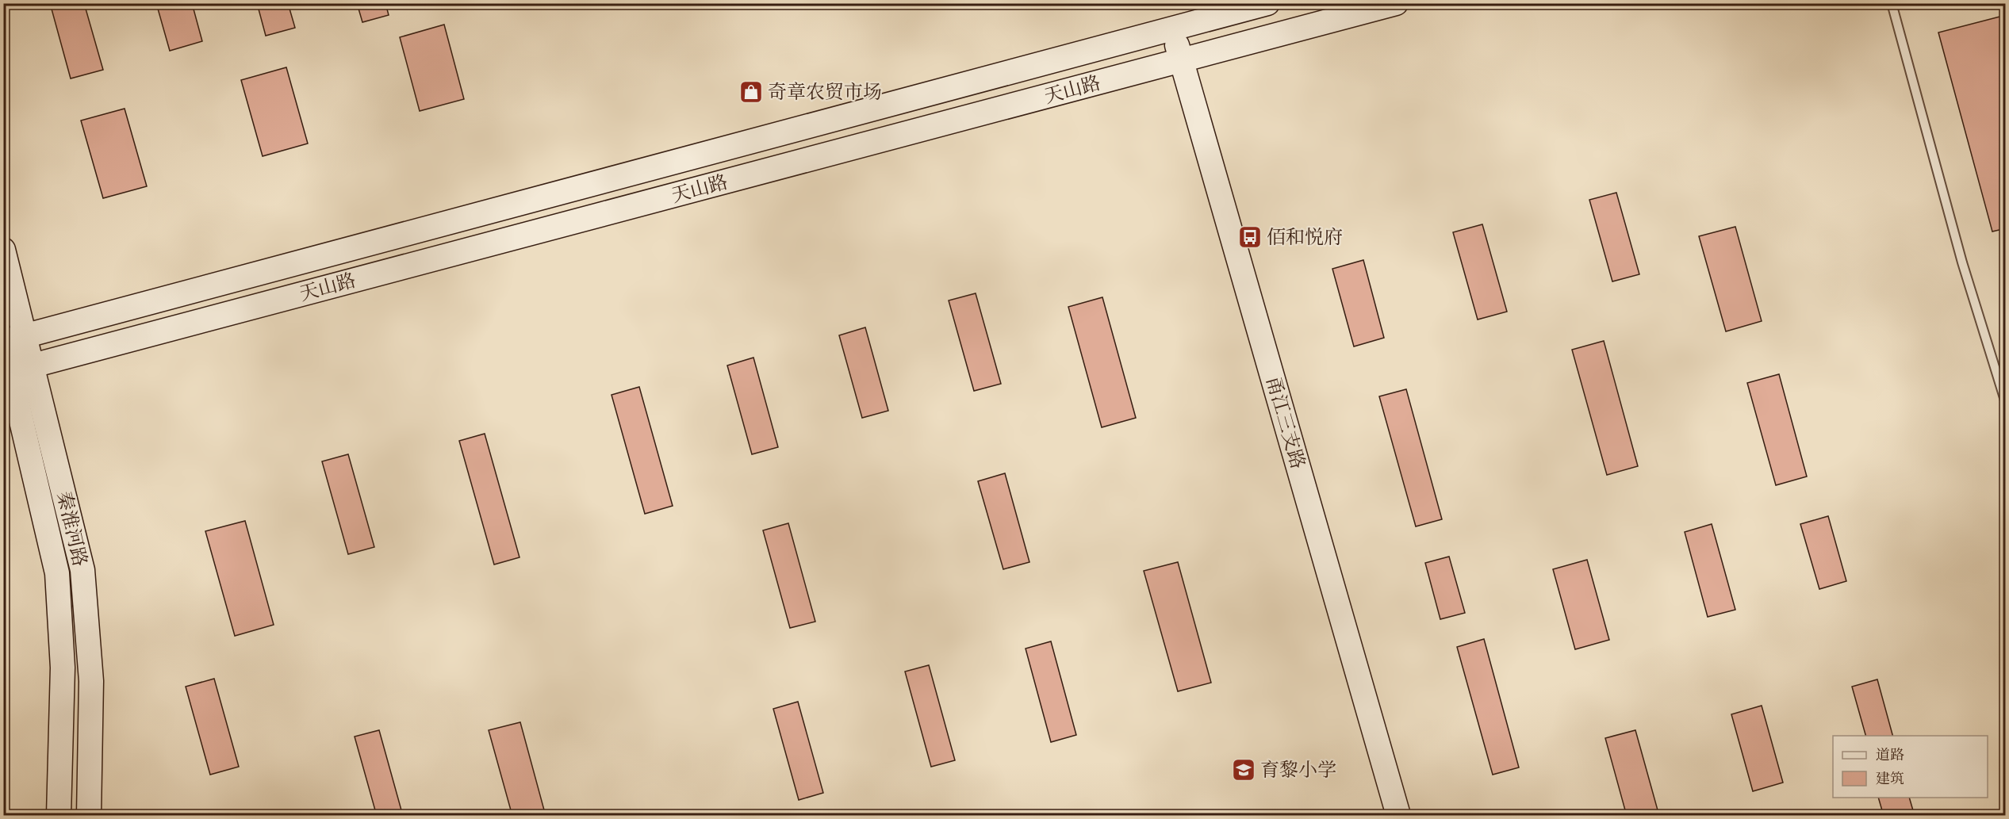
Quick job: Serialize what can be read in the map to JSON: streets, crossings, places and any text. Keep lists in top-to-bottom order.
{
  "streets": {
    "street": ["天山路", "甬江三支路", "秦淮河路"]
  },
  "crossings": [
    ["天山路", "甬江三支路"],
    ["天山路", "秦淮河路"]
  ],
  "places": {
    "shop": ["奇章农贸市场"],
    "bus stop": ["佰和悦府"],
    "school or university": ["育黎小学"]
  },
  "legend": ["道路", "建筑"]
}
